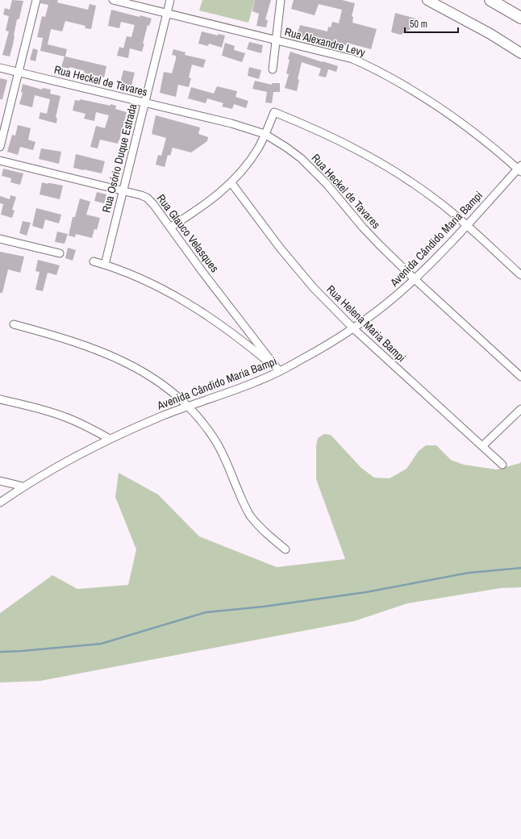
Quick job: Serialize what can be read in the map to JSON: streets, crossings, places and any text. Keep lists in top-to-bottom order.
{
  "streets": {
    "street": [
      "Rua Alexandre Levy",
      "Rua Heckel de Tavares",
      "Rua Osório Duque Estrada",
      "Rua Glauco Velasques",
      "Avenida Cândido Maria Bampi",
      "Rua Helena Maria Bampi"
    ]
  },
  "crossings": [
    ["Rua Alexandre Levy", "Rua Osório Duque Estrada"],
    ["Rua Alexandre Levy", "Avenida Cândido Maria Bampi"],
    ["Rua Heckel de Tavares", "Rua Osório Duque Estrada"],
    ["Rua Heckel de Tavares", "Avenida Cândido Maria Bampi"],
    ["Rua Osório Duque Estrada", "Rua Glauco Velasques"],
    ["Rua Glauco Velasques", "Avenida Cândido Maria Bampi"],
    ["Avenida Cândido Maria Bampi", "Rua Helena Maria Bampi"]
  ],
  "scale_bar": "50 m"
}
